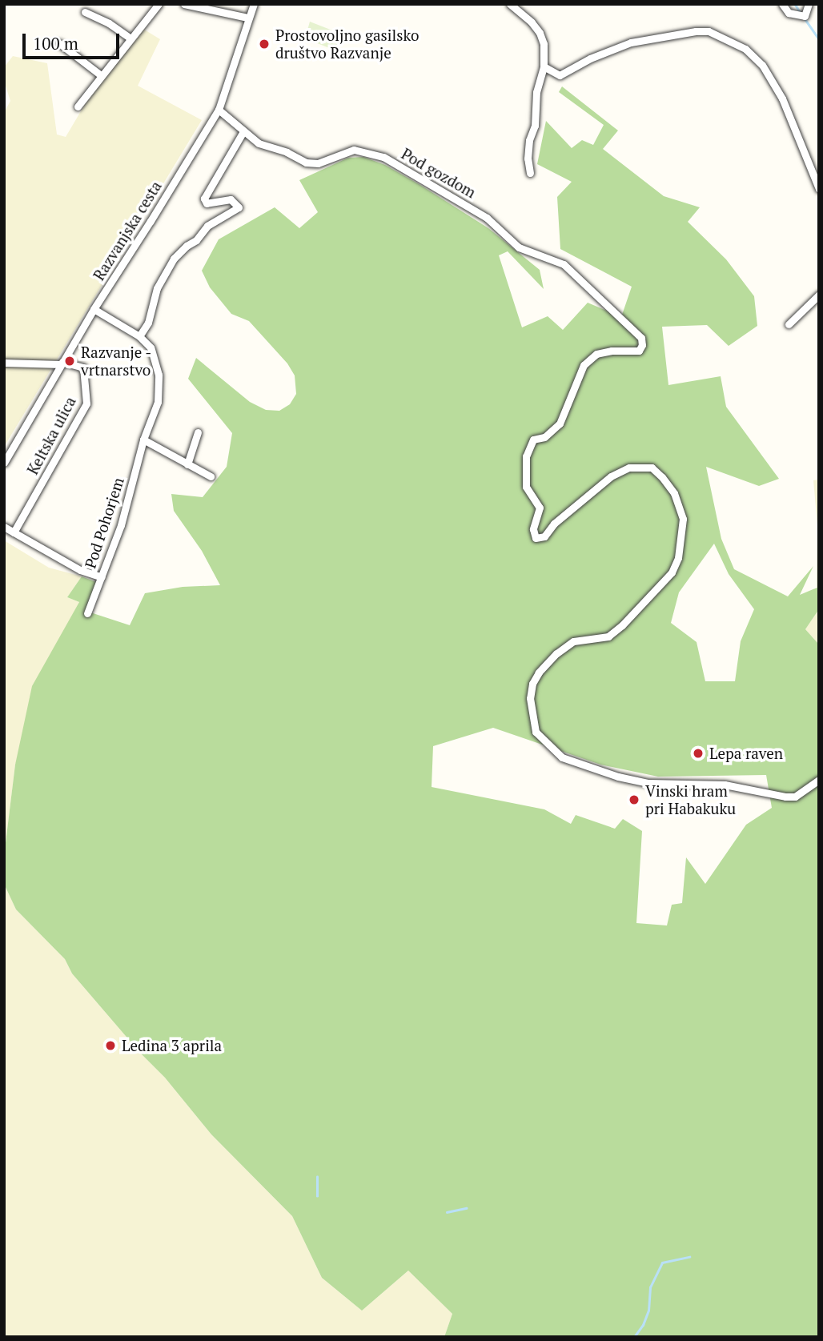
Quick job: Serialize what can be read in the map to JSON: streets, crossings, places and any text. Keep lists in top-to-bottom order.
{
  "streets": {
    "street": [
      "Pod gozdom",
      "Razvanjska cesta",
      "Keltska ulica",
      "Pod Pohorjem"
    ]
  },
  "crossings": [
    ["Pod gozdom", "Razvanjska cesta"],
    ["Razvanjska cesta", "Keltska ulica"],
    ["Razvanjska cesta", "Pod Pohorjem"]
  ],
  "places": [
    "Prostovoljno gasilsko društvo Razvanje",
    "Razvanje - vrtnarstvo",
    "Lepa raven",
    "Vinski hram pri Habakuku",
    "Ledina 3 aprila"
  ],
  "scale_bar": "100 m"
}
